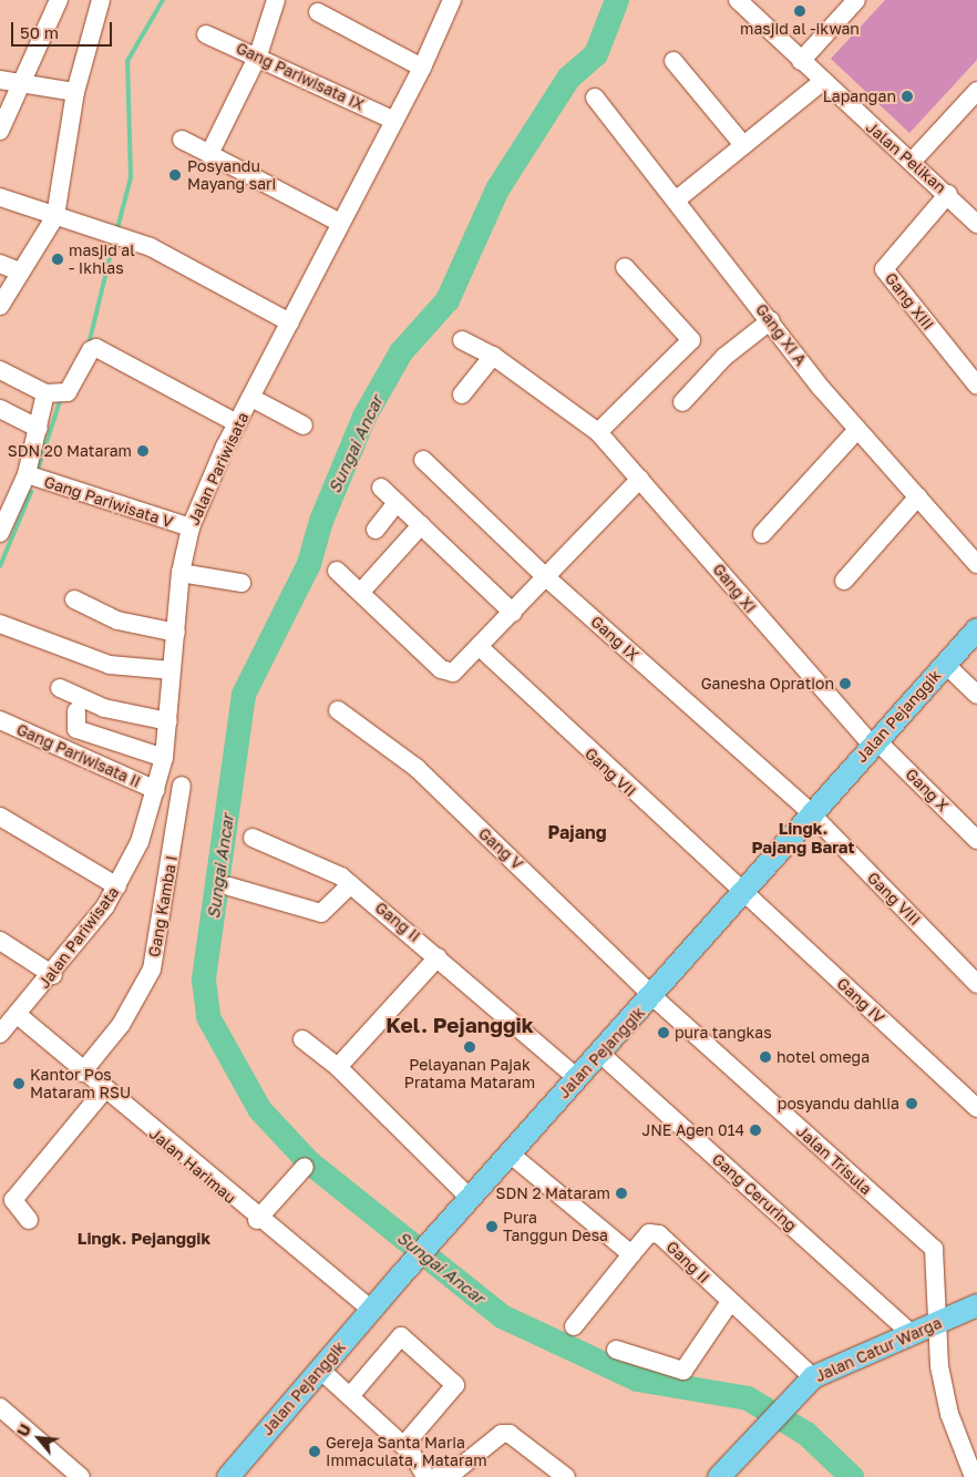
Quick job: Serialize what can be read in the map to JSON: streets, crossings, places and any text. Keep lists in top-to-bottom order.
{
  "streets": {
    "main road": ["Jalan Pejanggik", "Jalan Catur Warga"],
    "street": [
      "Gang Pariwisata IX",
      "Jalan Pelikan",
      "Gang XIII",
      "Gang XI A",
      "Jalan Pariwisata",
      "Gang Pariwisata V",
      "Gang XI",
      "Gang IX",
      "Gang Pariwisata II",
      "Gang VII",
      "Gang X",
      "Gang V",
      "Gang VIII",
      "Gang Kamba I",
      "Gang II",
      "Gang IV",
      "Jalan Trisula",
      "Jalan Harimau",
      "Gang Ceruring"
    ]
  },
  "crossings": [
    ["Gang Pariwisata IX", "Jalan Pariwisata"],
    ["Jalan Pelikan", "Gang XIII"],
    ["Jalan Pariwisata", "Gang Pariwisata V"],
    ["Jalan Pariwisata", "Gang Pariwisata II"],
    ["Jalan Pariwisata", "Jalan Harimau"],
    ["Gang XI", "Jalan Pejanggik"],
    ["Gang XI", "Gang X"],
    ["Gang IX", "Jalan Pejanggik"],
    ["Gang IX", "Gang VIII"],
    ["Jalan Pejanggik", "Gang VII"],
    ["Jalan Pejanggik", "Gang X"],
    ["Jalan Pejanggik", "Gang V"],
    ["Jalan Pejanggik", "Gang VIII"],
    ["Jalan Pejanggik", "Gang II"],
    ["Jalan Pejanggik", "Gang IV"],
    ["Jalan Pejanggik", "Jalan Trisula"],
    ["Jalan Pejanggik", "Jalan Harimau"],
    ["Jalan Pejanggik", "Gang Ceruring"],
    ["Gang VII", "Gang IV"],
    ["Gang V", "Jalan Trisula"],
    ["Gang Kamba I", "Jalan Harimau"],
    ["Gang II", "Jalan Catur Warga"],
    ["Jalan Trisula", "Jalan Catur Warga"],
    ["Gang Ceruring", "Jalan Catur Warga"]
  ],
  "districts": [
    "Lingk. Pajang Barat",
    "Pajang",
    "Kel. Pejanggik",
    "Lingk. Pejanggik"
  ],
  "water": ["Sungai Ancar"],
  "places": [
    "masjid al -ikwan",
    "Lapangan",
    "Posyandu Mayang sari",
    "masjid al - Ikhlas",
    "SDN 20 Mataram",
    "Ganesha Opration",
    "pura tangkas",
    "Pelayanan Pajak Pratama Mataram",
    "hotel omega",
    "Kantor Pos Mataram RSU",
    "posyandu dahlia",
    "JNE Agen 014",
    "SDN 2 Mataram",
    "Pura Tanggun Desa",
    "Gereja Santa Maria Immaculata, Mataram"
  ],
  "scale_bar": "50 m",
  "north": "top left"
}
